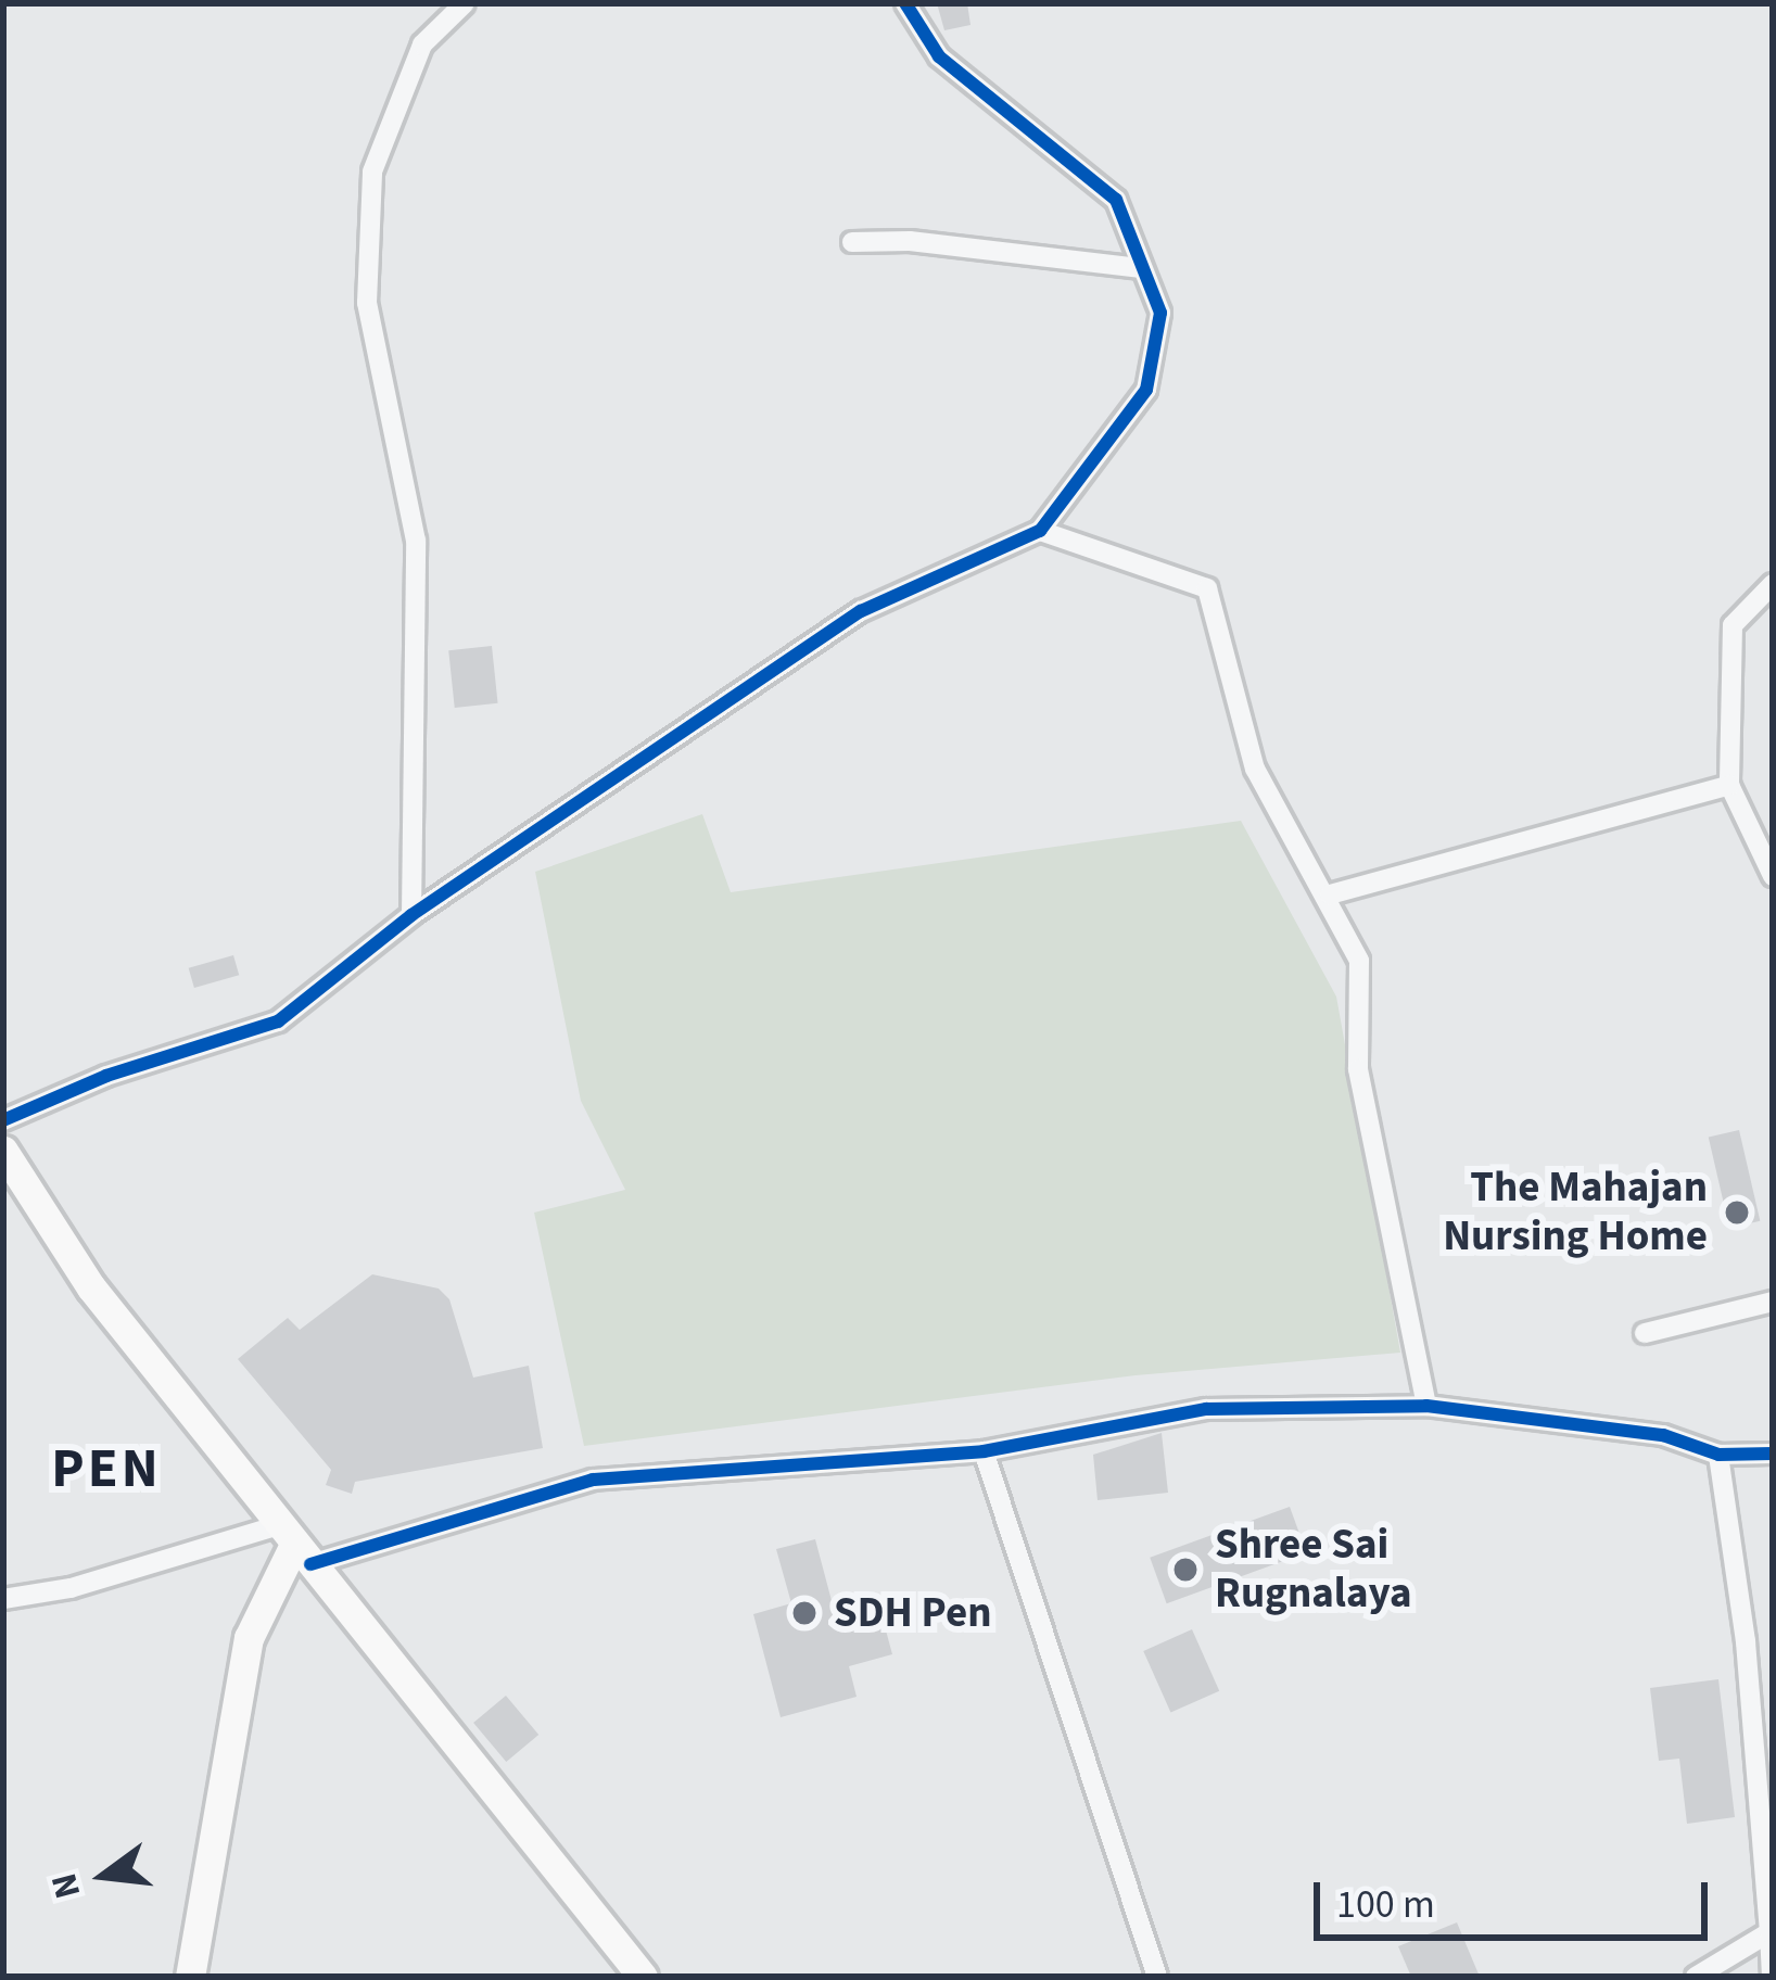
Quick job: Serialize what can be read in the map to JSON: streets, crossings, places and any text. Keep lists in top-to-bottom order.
{
  "districts": ["PEN"],
  "places": ["The Mahajan Nursing Home", "Shree Sai Rugnalaya", "SDH Pen"],
  "scale_bar": "100 m",
  "north": "left"
}
